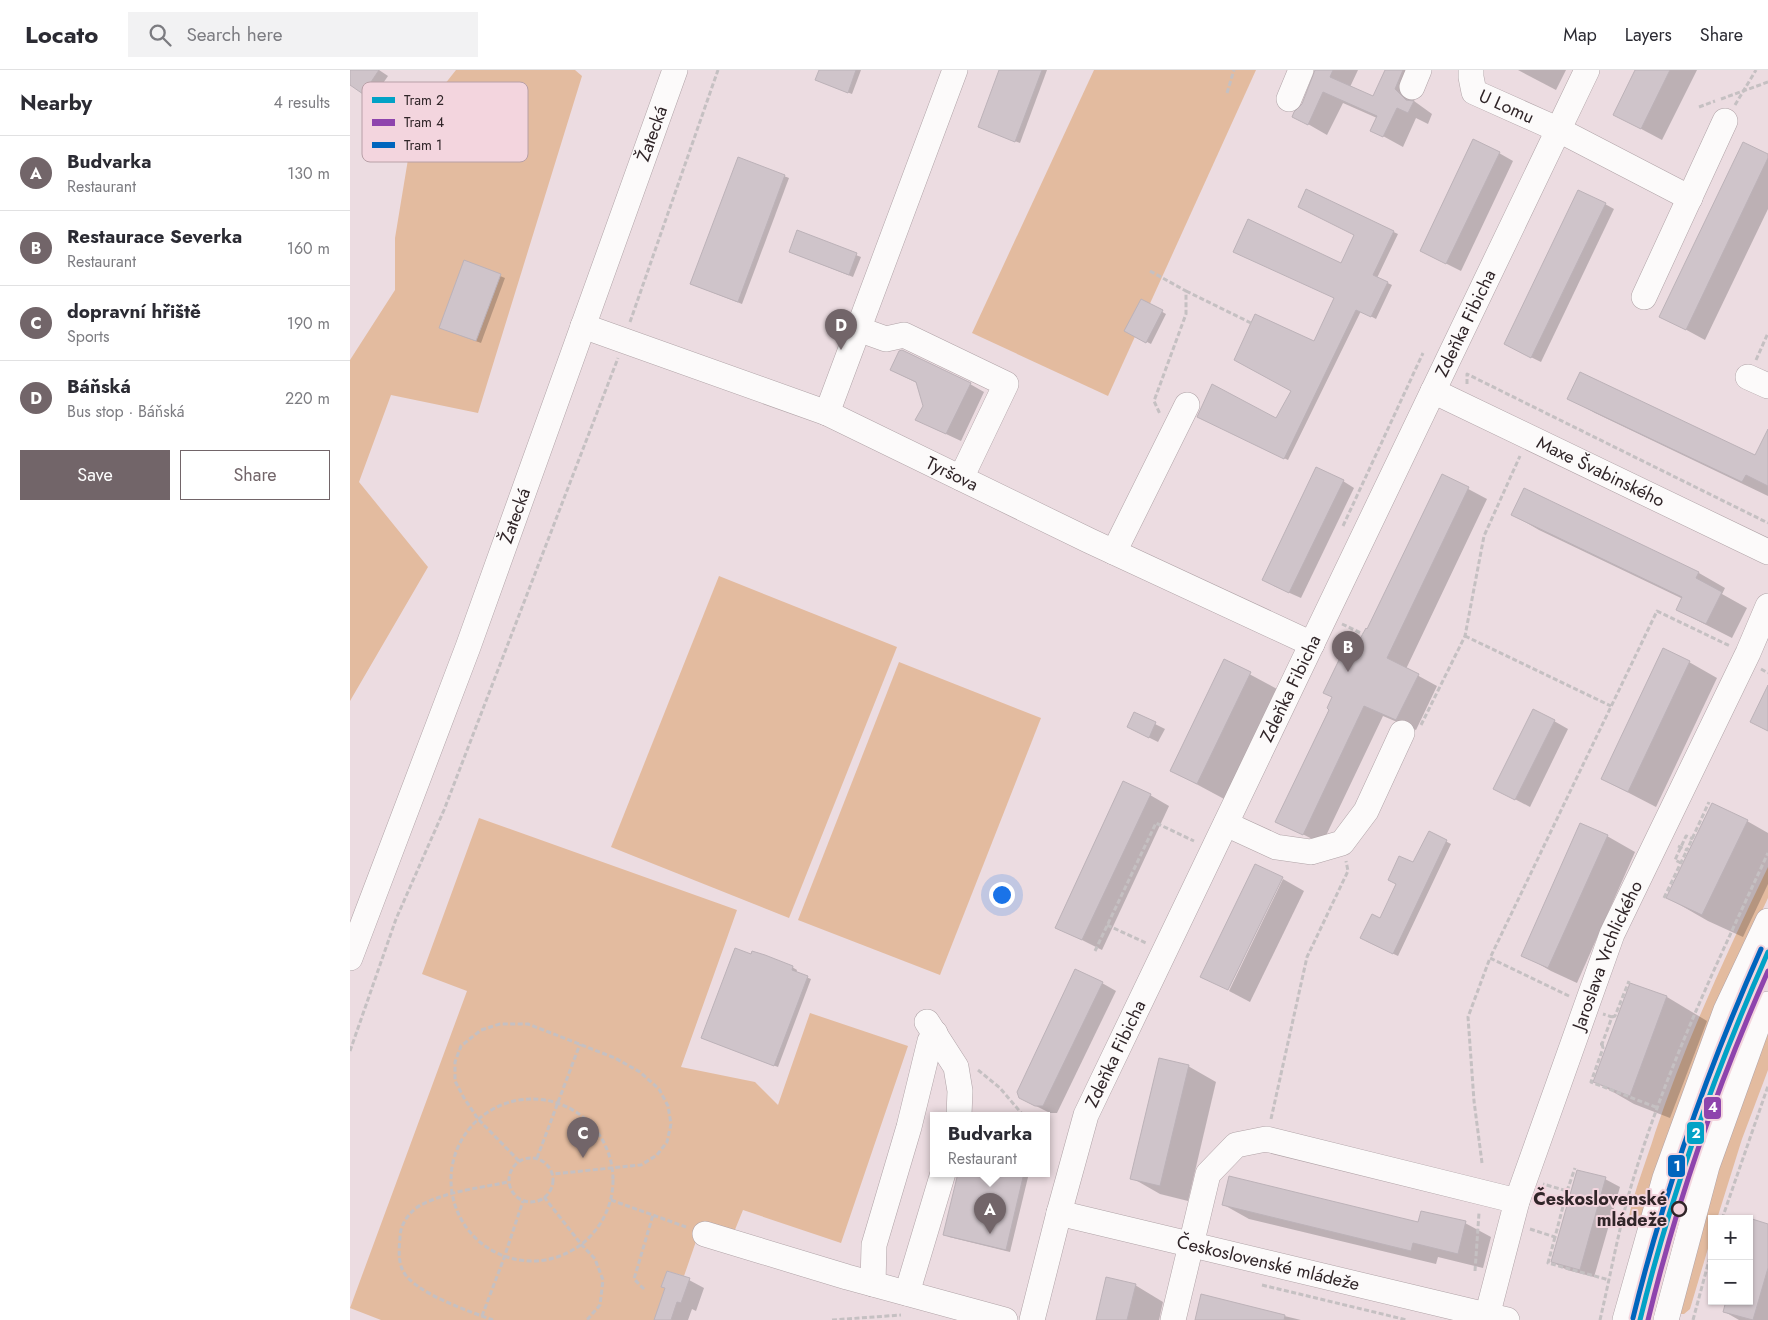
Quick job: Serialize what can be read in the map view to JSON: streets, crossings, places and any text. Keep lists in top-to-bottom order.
{
  "streets": {
    "street": [
      "U Lomu",
      "Žatecká",
      "Zdeňka Fibicha",
      "Maxe Švabinského",
      "Tyršova",
      "Jaroslava Vrchlického",
      "Československé mládeže"
    ]
  },
  "crossings": [
    ["U Lomu", "Zdeňka Fibicha"],
    ["Žatecká", "Tyršova"],
    ["Zdeňka Fibicha", "Maxe Švabinského"],
    ["Zdeňka Fibicha", "Tyršova"],
    ["Zdeňka Fibicha", "Československé mládeže"],
    ["Jaroslava Vrchlického", "Československé mládeže"]
  ],
  "places": ["Československé mládeže"],
  "lines": ["tram line 1", "tram line 2", "tram line 4"],
  "legend": ["Tram 2", "Tram 4", "Tram 1"],
  "page": {
    "header": "Locato",
    "search": "Search here",
    "nav": ["Map", "Layers", "Share"],
    "heading": ["Nearby", "4 results"],
    "list": [
      {
        "mark": "A",
        "name": "Budvarka",
        "note": "Restaurant",
        "value": "130 m"
      },
      {
        "mark": "B",
        "name": "Restaurace Severka",
        "note": "Restaurant",
        "value": "160 m"
      },
      {
        "mark": "C",
        "name": "dopravní hřiště",
        "note": "Sports",
        "value": "190 m"
      },
      {
        "mark": "D",
        "name": "Báňská",
        "note": "Bus stop · Báňská",
        "value": "220 m"
      }
    ],
    "pins": [
      "D",
      "B",
      "C",
      "A"
    ],
    "buttons": ["Save", "Share"],
    "popup": ["Budvarka", "Restaurant"],
    "map_buttons": ["+", "−"]
  }
}
